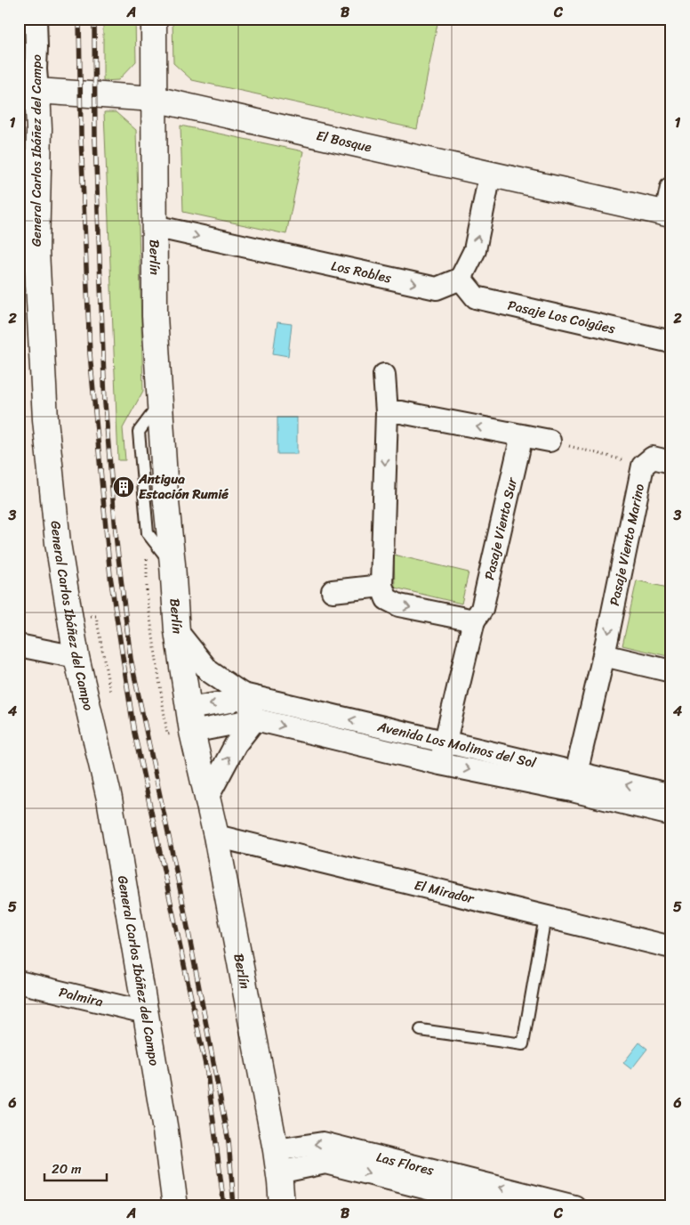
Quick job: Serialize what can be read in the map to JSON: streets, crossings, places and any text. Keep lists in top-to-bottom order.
{
  "streets": {
    "street": [
      "El Bosque",
      "General Carlos Ibáñez del Campo",
      "Berlín",
      "Los Robles",
      "Pasaje Los Coigûes",
      "Pasaje Viento Sur",
      "Pasaje Viento Marino",
      "Avenida Los Molinos del Sol",
      "El Mirador",
      "Palmira",
      "Las Flores"
    ]
  },
  "crossings": [
    ["El Bosque", "General Carlos Ibáñez del Campo"],
    ["El Bosque", "Berlín"],
    ["General Carlos Ibáñez del Campo", "Palmira"],
    ["Berlín", "Los Robles"],
    ["Berlín", "Avenida Los Molinos del Sol"],
    ["Berlín", "El Mirador"],
    ["Berlín", "Las Flores"],
    ["Los Robles", "Pasaje Los Coigûes"],
    ["Pasaje Viento Sur", "Avenida Los Molinos del Sol"],
    ["Pasaje Viento Marino", "Avenida Los Molinos del Sol"]
  ],
  "one_way": ["Pasaje Viento Marino"],
  "places": {
    "building": ["Antigua Estación Rumié"]
  },
  "scale_bar": "20 m",
  "grid": {
    "columns": ["A", "B", "C"],
    "rows": [
      "1",
      "2",
      "3",
      "4",
      "5",
      "6"
    ]
  }
}
